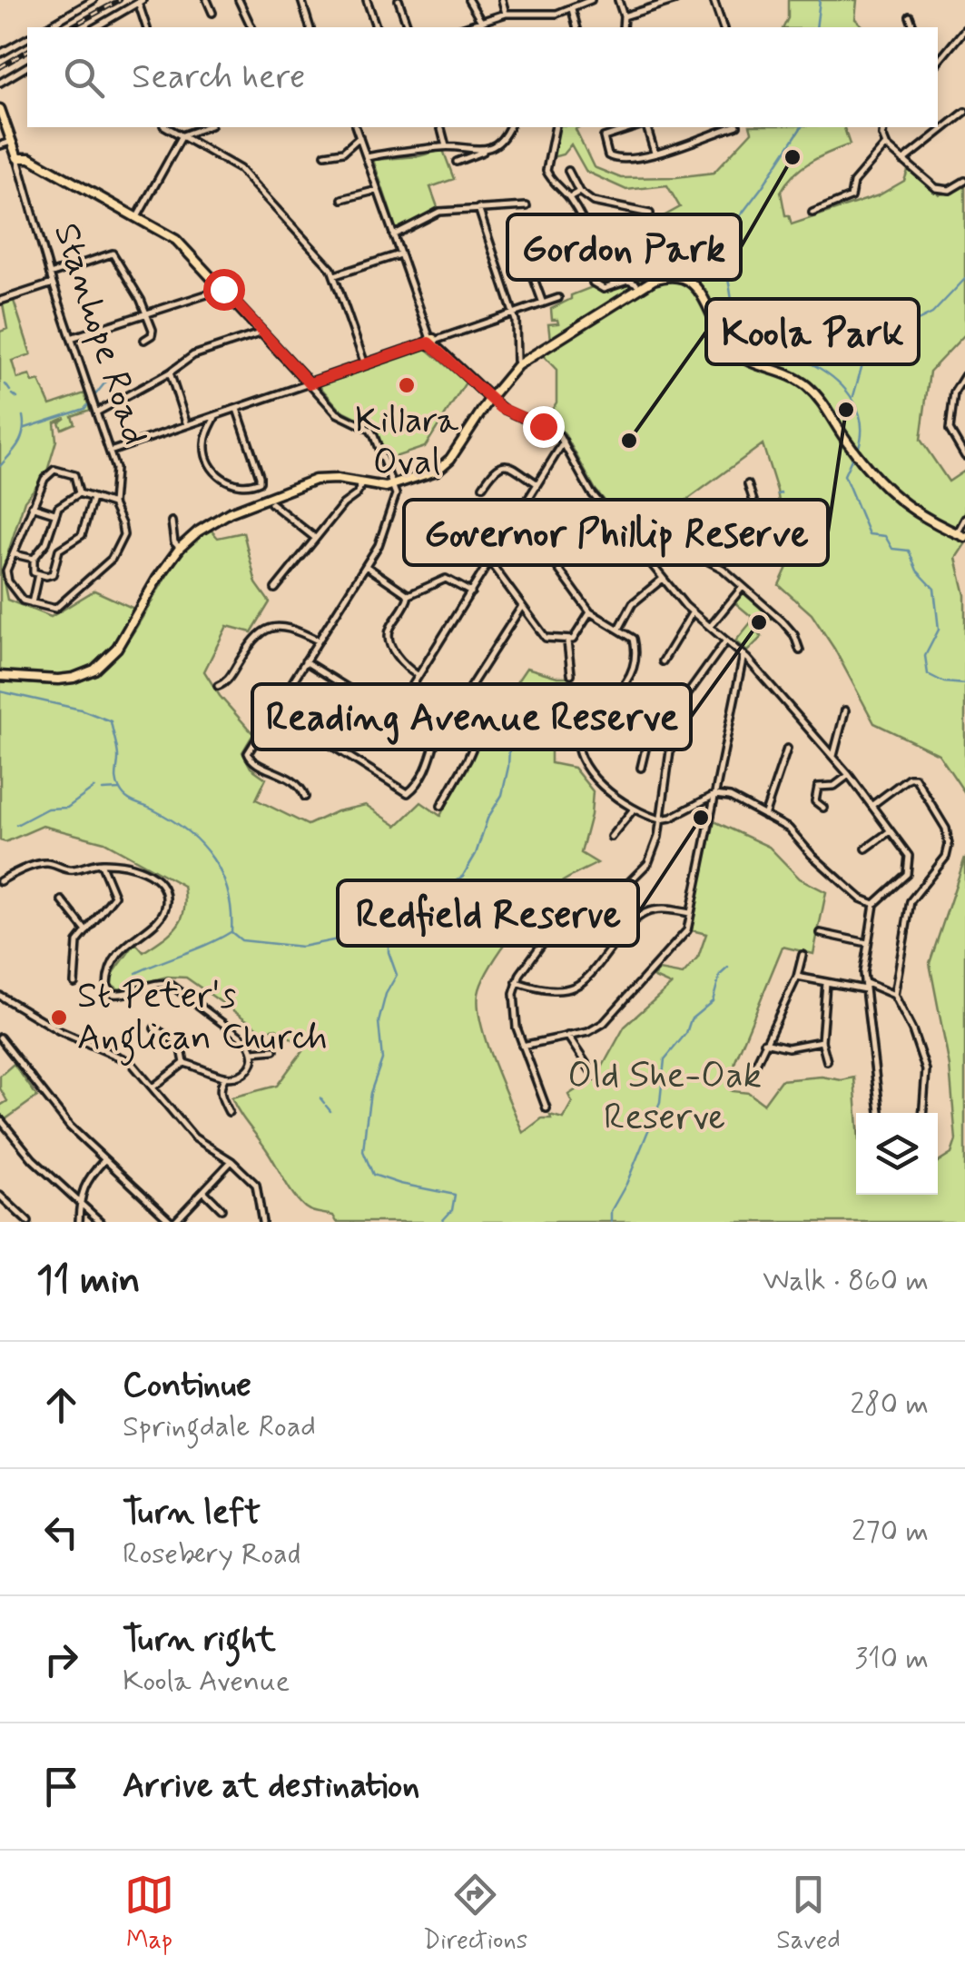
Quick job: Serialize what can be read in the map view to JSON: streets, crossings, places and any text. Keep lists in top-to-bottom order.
{
  "streets": {
    "main road": ["Stanhope Road"]
  },
  "parks": ["Old She-Oak Reserve"],
  "places": [
    "Gordon Park",
    "Killara Oval",
    "Governor Phillip Reserve",
    "Koola Park",
    "Reading Avenue Reserve",
    "Redfield Reserve",
    "St Peter's Anglican Church"
  ],
  "page": {
    "search": "Search here",
    "heading": ["11 min", "Walk · 860 m"],
    "list": [
      ["Continue", "Springdale Road", "280 m"],
      ["Turn left", "Rosebery Road", "270 m"],
      ["Turn right", "Koola Avenue", "310 m"],
      "Arrive at destination"
    ],
    "nav": ["Map", "Directions", "Saved"]
  }
}
